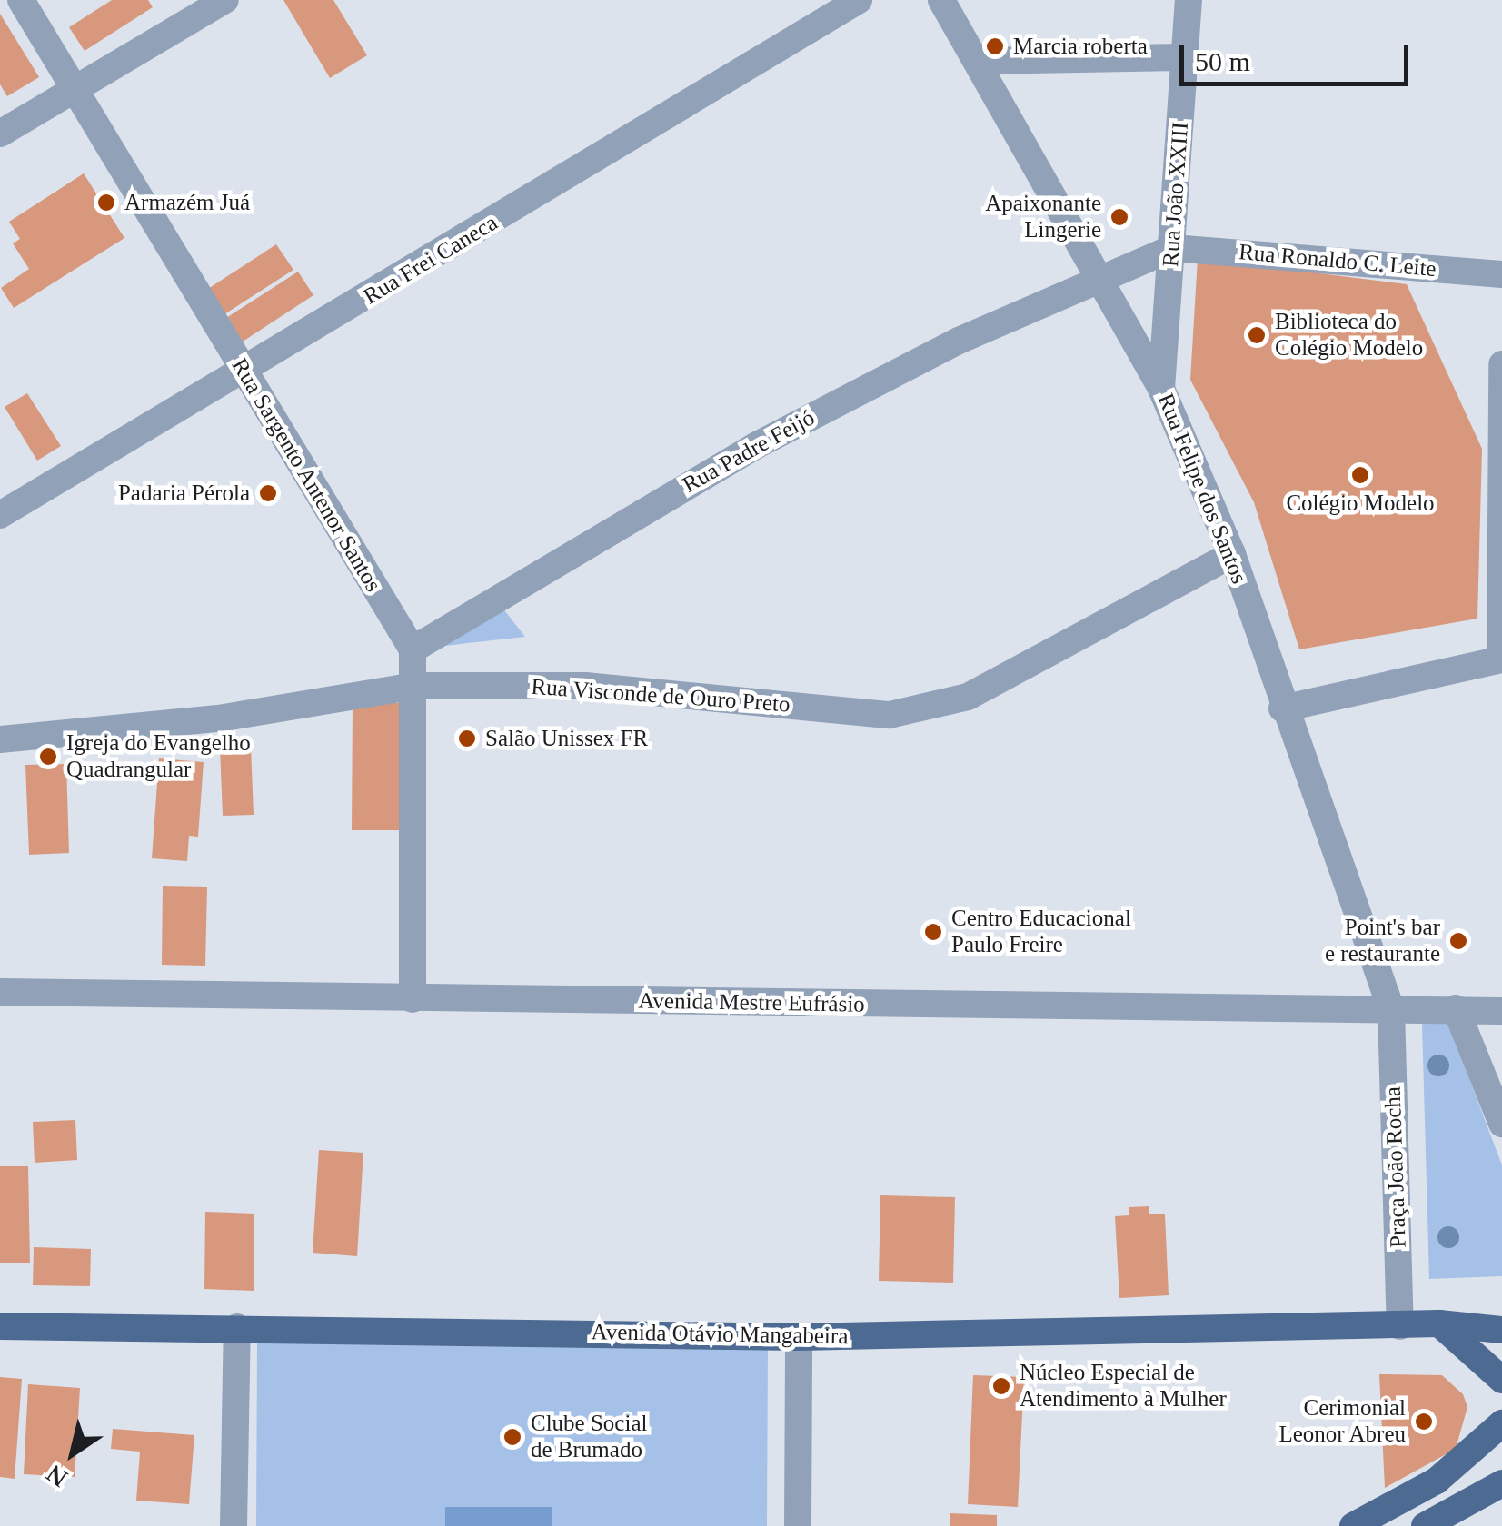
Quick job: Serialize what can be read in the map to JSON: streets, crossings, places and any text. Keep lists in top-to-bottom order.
{
  "streets": {
    "main road": ["Avenida Otávio Mangabeira"],
    "street": [
      "Rua João XXIII",
      "Rua Frei Caneca",
      "Rua Ronaldo C. Leite",
      "Rua Padre Feijó",
      "Rua Sargento Antenor Santos",
      "Rua Felipe dos Santos",
      "Rua Visconde de Ouro Preto",
      "Avenida Mestre Eufrásio",
      "Praça João Rocha"
    ]
  },
  "crossings": [
    ["Rua João XXIII", "Rua Ronaldo C. Leite"],
    ["Rua João XXIII", "Rua Padre Feijó"],
    ["Rua João XXIII", "Rua Felipe dos Santos"],
    ["Rua Frei Caneca", "Rua Sargento Antenor Santos"],
    ["Rua Ronaldo C. Leite", "Rua Padre Feijó"],
    ["Rua Padre Feijó", "Rua Sargento Antenor Santos"],
    ["Rua Padre Feijó", "Rua Felipe dos Santos"],
    ["Rua Sargento Antenor Santos", "Rua Visconde de Ouro Preto"],
    ["Rua Sargento Antenor Santos", "Avenida Mestre Eufrásio"],
    ["Rua Felipe dos Santos", "Rua Visconde de Ouro Preto"],
    ["Rua Felipe dos Santos", "Avenida Mestre Eufrásio"],
    ["Rua Felipe dos Santos", "Praça João Rocha"],
    ["Avenida Mestre Eufrásio", "Praça João Rocha"],
    ["Praça João Rocha", "Avenida Otávio Mangabeira"]
  ],
  "places": [
    "Marcia roberta",
    "Armazém Juá",
    "Apaixonante Lingerie",
    "Biblioteca do Colégio Modelo",
    "Colégio Modelo",
    "Padaria Pérola",
    "Salão Unissex FR",
    "Igreja do Evangelho Quadrangular",
    "Centro Educacional Paulo Freire",
    "Point's bar e restaurante",
    "Núcleo Especial de Atendimento à Mulher",
    "Cerimonial Leonor Abreu",
    "Clube Social de Brumado"
  ],
  "scale_bar": "50 m",
  "north": "bottom left"
}
